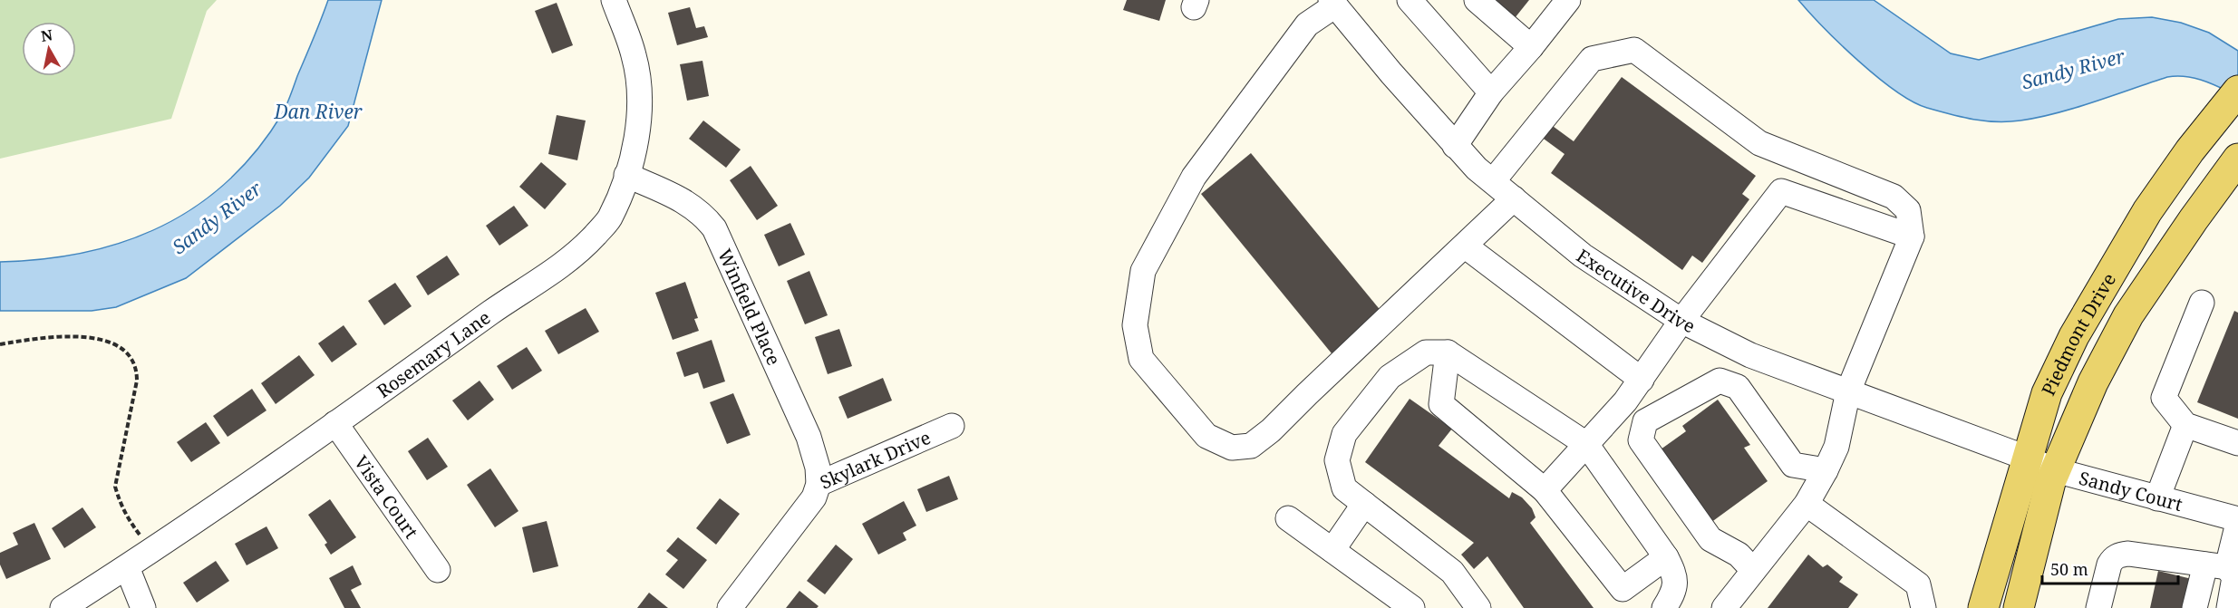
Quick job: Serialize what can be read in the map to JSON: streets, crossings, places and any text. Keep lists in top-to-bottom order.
{
  "streets": {
    "main road": ["Piedmont Drive"],
    "street": [
      "Executive Drive",
      "Winfield Place",
      "Rosemary Lane",
      "Skylark Drive",
      "Sandy Court",
      "Vista Court"
    ]
  },
  "crossings": [
    ["Executive Drive", "Piedmont Drive"],
    ["Executive Drive", "Sandy Court"],
    ["Winfield Place", "Rosemary Lane"],
    ["Winfield Place", "Skylark Drive"],
    ["Piedmont Drive", "Sandy Court"],
    ["Rosemary Lane", "Vista Court"]
  ],
  "water": ["Sandy River", "Dan River"],
  "scale_bar": "50 m",
  "north": "top"
}
